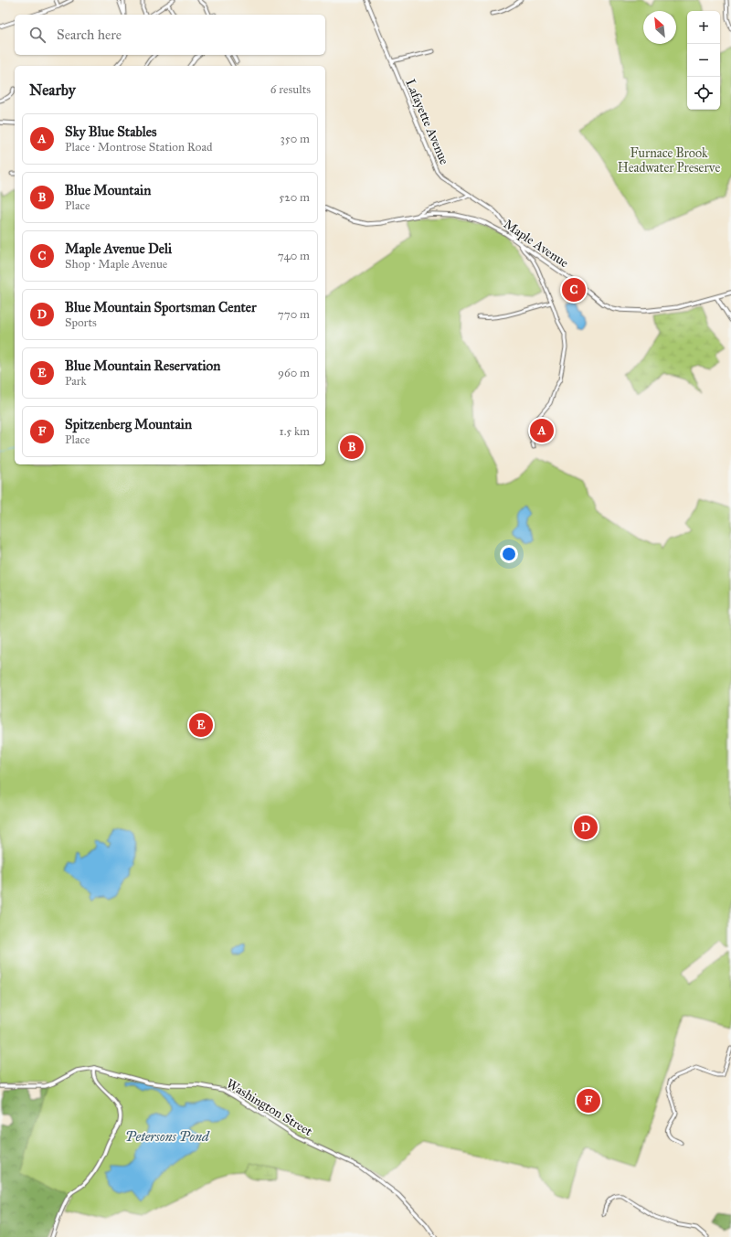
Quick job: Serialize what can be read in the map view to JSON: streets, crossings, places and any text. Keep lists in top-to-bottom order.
{
  "streets": {
    "street": ["Lafayette Avenue", "Maple Avenue", "Washington Street"]
  },
  "crossings": [
    ["Lafayette Avenue", "Maple Avenue"]
  ],
  "water": ["Petersons Pond"],
  "parks": ["Furnace Brook Headwater Preserve"],
  "north": "top left",
  "page": {
    "map_buttons": ["+", "−"],
    "search": "Search here",
    "heading": ["Nearby", "6 results"],
    "list": [
      {
        "mark": "A",
        "name": "Sky Blue Stables",
        "note": "Place · Montrose Station Road",
        "value": "350 m"
      },
      {
        "mark": "B",
        "name": "Blue Mountain",
        "note": "Place",
        "value": "520 m"
      },
      {
        "mark": "C",
        "name": "Maple Avenue Deli",
        "note": "Shop · Maple Avenue",
        "value": "740 m"
      },
      {
        "mark": "D",
        "name": "Blue Mountain Sportsman Center",
        "note": "Sports",
        "value": "770 m"
      },
      {
        "mark": "E",
        "name": "Blue Mountain Reservation",
        "note": "Park",
        "value": "960 m"
      },
      {
        "mark": "F",
        "name": "Spitzenberg Mountain",
        "note": "Place",
        "value": "1.5 km"
      }
    ],
    "pins": [
      "C",
      "A",
      "B",
      "E",
      "D",
      "F"
    ]
  }
}
